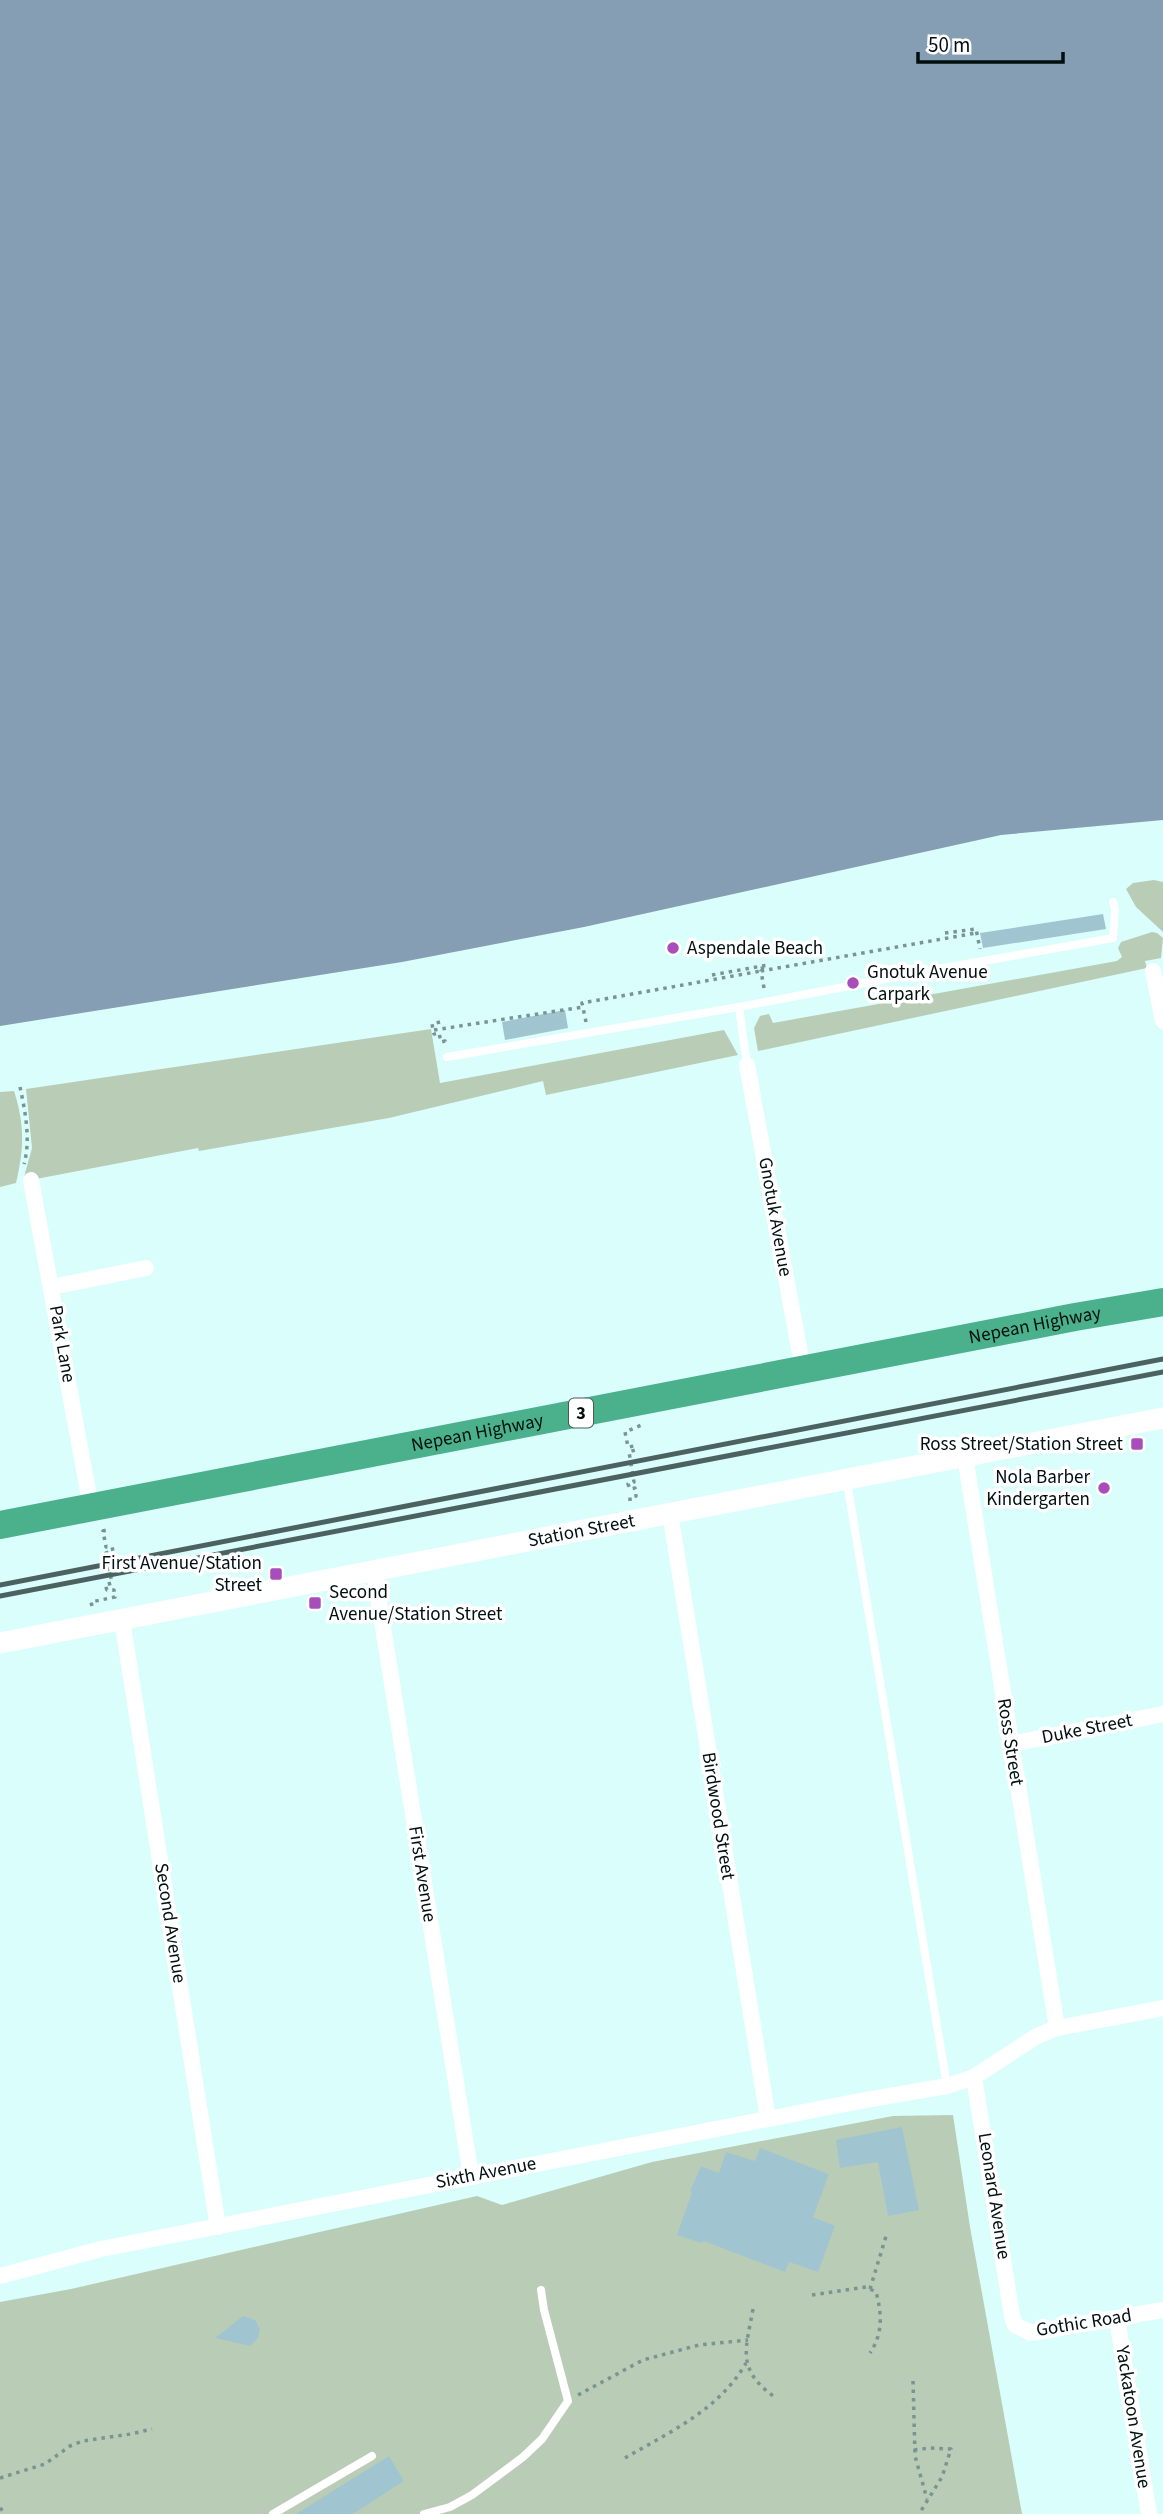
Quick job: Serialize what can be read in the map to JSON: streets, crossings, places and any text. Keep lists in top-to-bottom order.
{
  "streets": {
    "highway": ["Nepean Highway", "3"],
    "street": [
      "Gnotuk Avenue",
      "Park Lane",
      "Station Street",
      "Duke Street",
      "Ross Street",
      "Birdwood Street",
      "First Avenue",
      "Second Avenue",
      "Sixth Avenue",
      "Leonard Avenue",
      "Gothic Road",
      "Yackatoon Avenue"
    ]
  },
  "crossings": [
    ["Gnotuk Avenue", "Nepean Highway"],
    ["Nepean Highway", "Park Lane"],
    ["Station Street", "Ross Street"],
    ["Station Street", "Birdwood Street"],
    ["Station Street", "First Avenue"],
    ["Station Street", "Second Avenue"],
    ["Duke Street", "Ross Street"],
    ["Ross Street", "Sixth Avenue"],
    ["Birdwood Street", "Sixth Avenue"],
    ["First Avenue", "Sixth Avenue"],
    ["Second Avenue", "Sixth Avenue"],
    ["Sixth Avenue", "Leonard Avenue"],
    ["Leonard Avenue", "Gothic Road"],
    ["Gothic Road", "Yackatoon Avenue"]
  ],
  "places": {
    "other": ["Aspendale Beach", "Gnotuk Avenue Carpark", "Nola Barber Kindergarten"],
    "transit": ["Ross Street/Station Street", "First Avenue/Station Street", "Second Avenue/Station Street"]
  },
  "scale_bar": "50 m"
}
